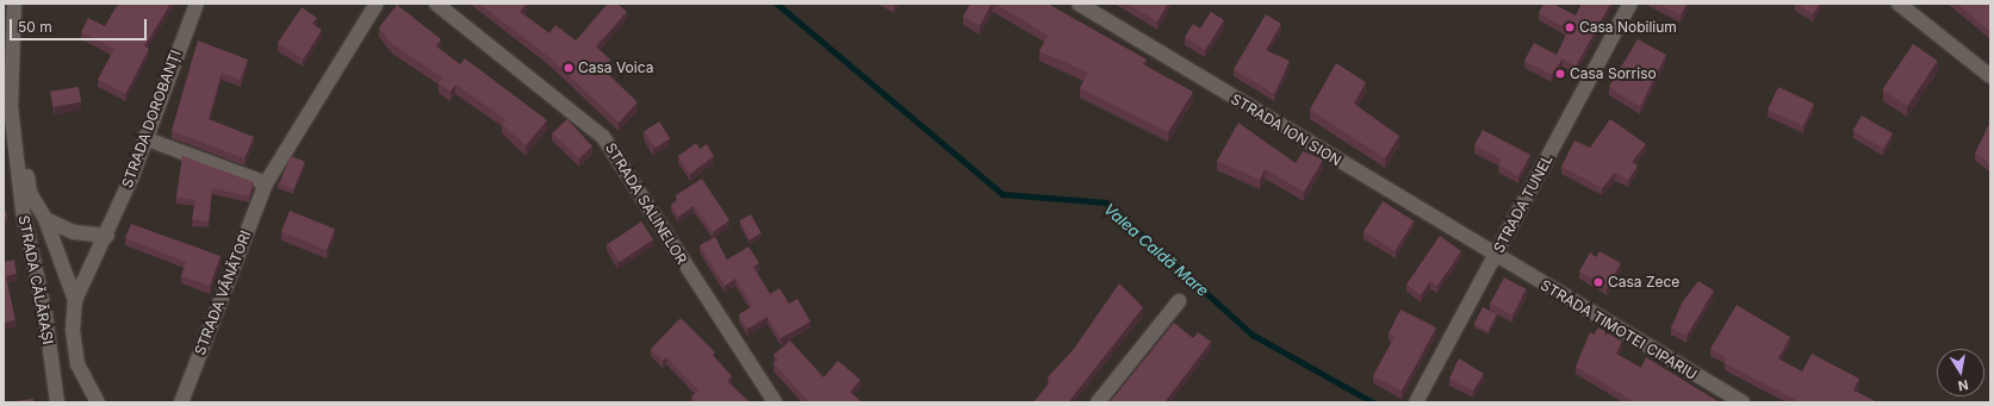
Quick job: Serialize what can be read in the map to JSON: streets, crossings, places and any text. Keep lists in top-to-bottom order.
{
  "streets": {
    "street": [
      "STRADA DOROBANȚI",
      "STRADA ION SION",
      "STRADA SALINELOR",
      "STRADA TUNEL",
      "STRADA CĂLĂRAȘI",
      "STRADA VÂNĂTORI",
      "STRADA TIMOTEI CIPARIU"
    ]
  },
  "crossings": [
    ["STRADA DOROBANȚI", "STRADA CĂLĂRAȘI"],
    ["STRADA ION SION", "STRADA TUNEL"],
    ["STRADA ION SION", "STRADA TIMOTEI CIPARIU"],
    ["STRADA TUNEL", "STRADA TIMOTEI CIPARIU"]
  ],
  "water": ["Valea Caldă Mare"],
  "places": [
    "Casa Nobilium",
    "Casa Voica",
    "Casa Sorriso",
    "Casa Zece"
  ],
  "scale_bar": "50 m",
  "north": "bottom"
}
